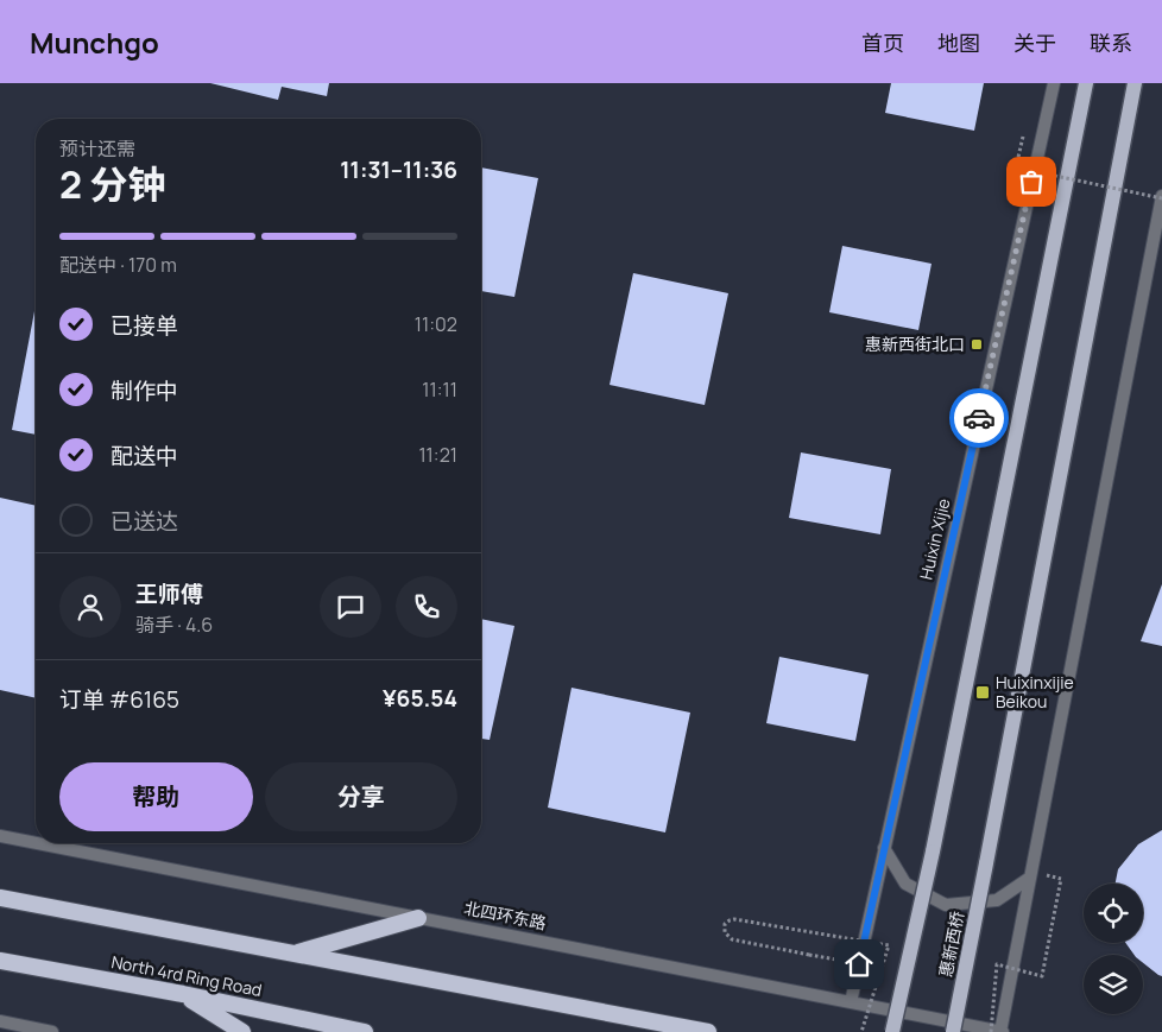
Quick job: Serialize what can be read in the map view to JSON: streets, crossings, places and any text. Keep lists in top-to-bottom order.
{
  "streets": {
    "highway": ["North 4rd Ring Road"],
    "main road": ["惠新西桥"],
    "street": ["Huixin Xijie", "北四环东路"]
  },
  "crossings": [
    ["Huixin Xijie", "北四环东路"]
  ],
  "places": {
    "transit": ["惠新西街北口", "Huixinxijie Beikou"]
  },
  "page": {
    "header": "Munchgo",
    "nav": [
      "首页",
      "地图",
      "关于",
      "联系"
    ],
    "heading": ["2 分钟", "预计还需", "11:31–11:36"],
    "panel": [
      "王师傅",
      "骑手 · 4.6",
      "订单 #6165",
      "¥65.54"
    ],
    "bar": "配送中 · 170 m",
    "list": [
      ["已接单", "11:02"],
      ["制作中", "11:11"],
      ["配送中", "11:21"],
      "已送达"
    ],
    "buttons": ["帮助", "分享"]
  }
}
